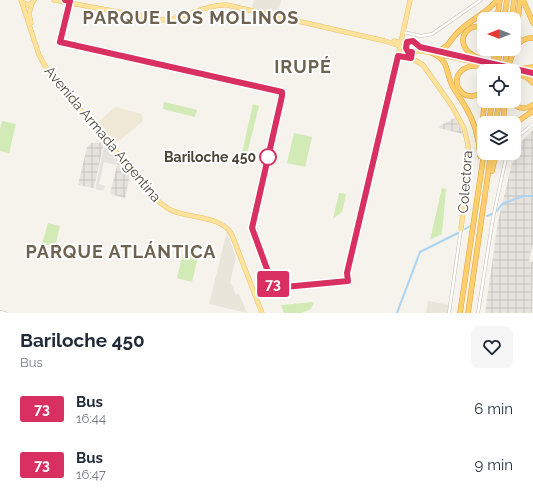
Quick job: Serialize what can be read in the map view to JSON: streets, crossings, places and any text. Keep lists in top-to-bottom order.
{
  "streets": {
    "main road": ["Avenida Armada Argentina", "Colectora"]
  },
  "districts": ["PARQUE LOS MOLINOS", "IRUPÉ", "PARQUE ATLÁNTICA"],
  "places": ["Bariloche 450"],
  "lines": ["bus line 73"],
  "north": "left",
  "page": {
    "on_map": "73",
    "heading": ["Bariloche 450", "Bus"],
    "list": [
      {
        "mark": "73",
        "name": "Bus",
        "note": "16:44",
        "value": "6 min"
      },
      {
        "mark": "73",
        "name": "Bus",
        "note": "16:47",
        "value": "9 min"
      }
    ]
  }
}
